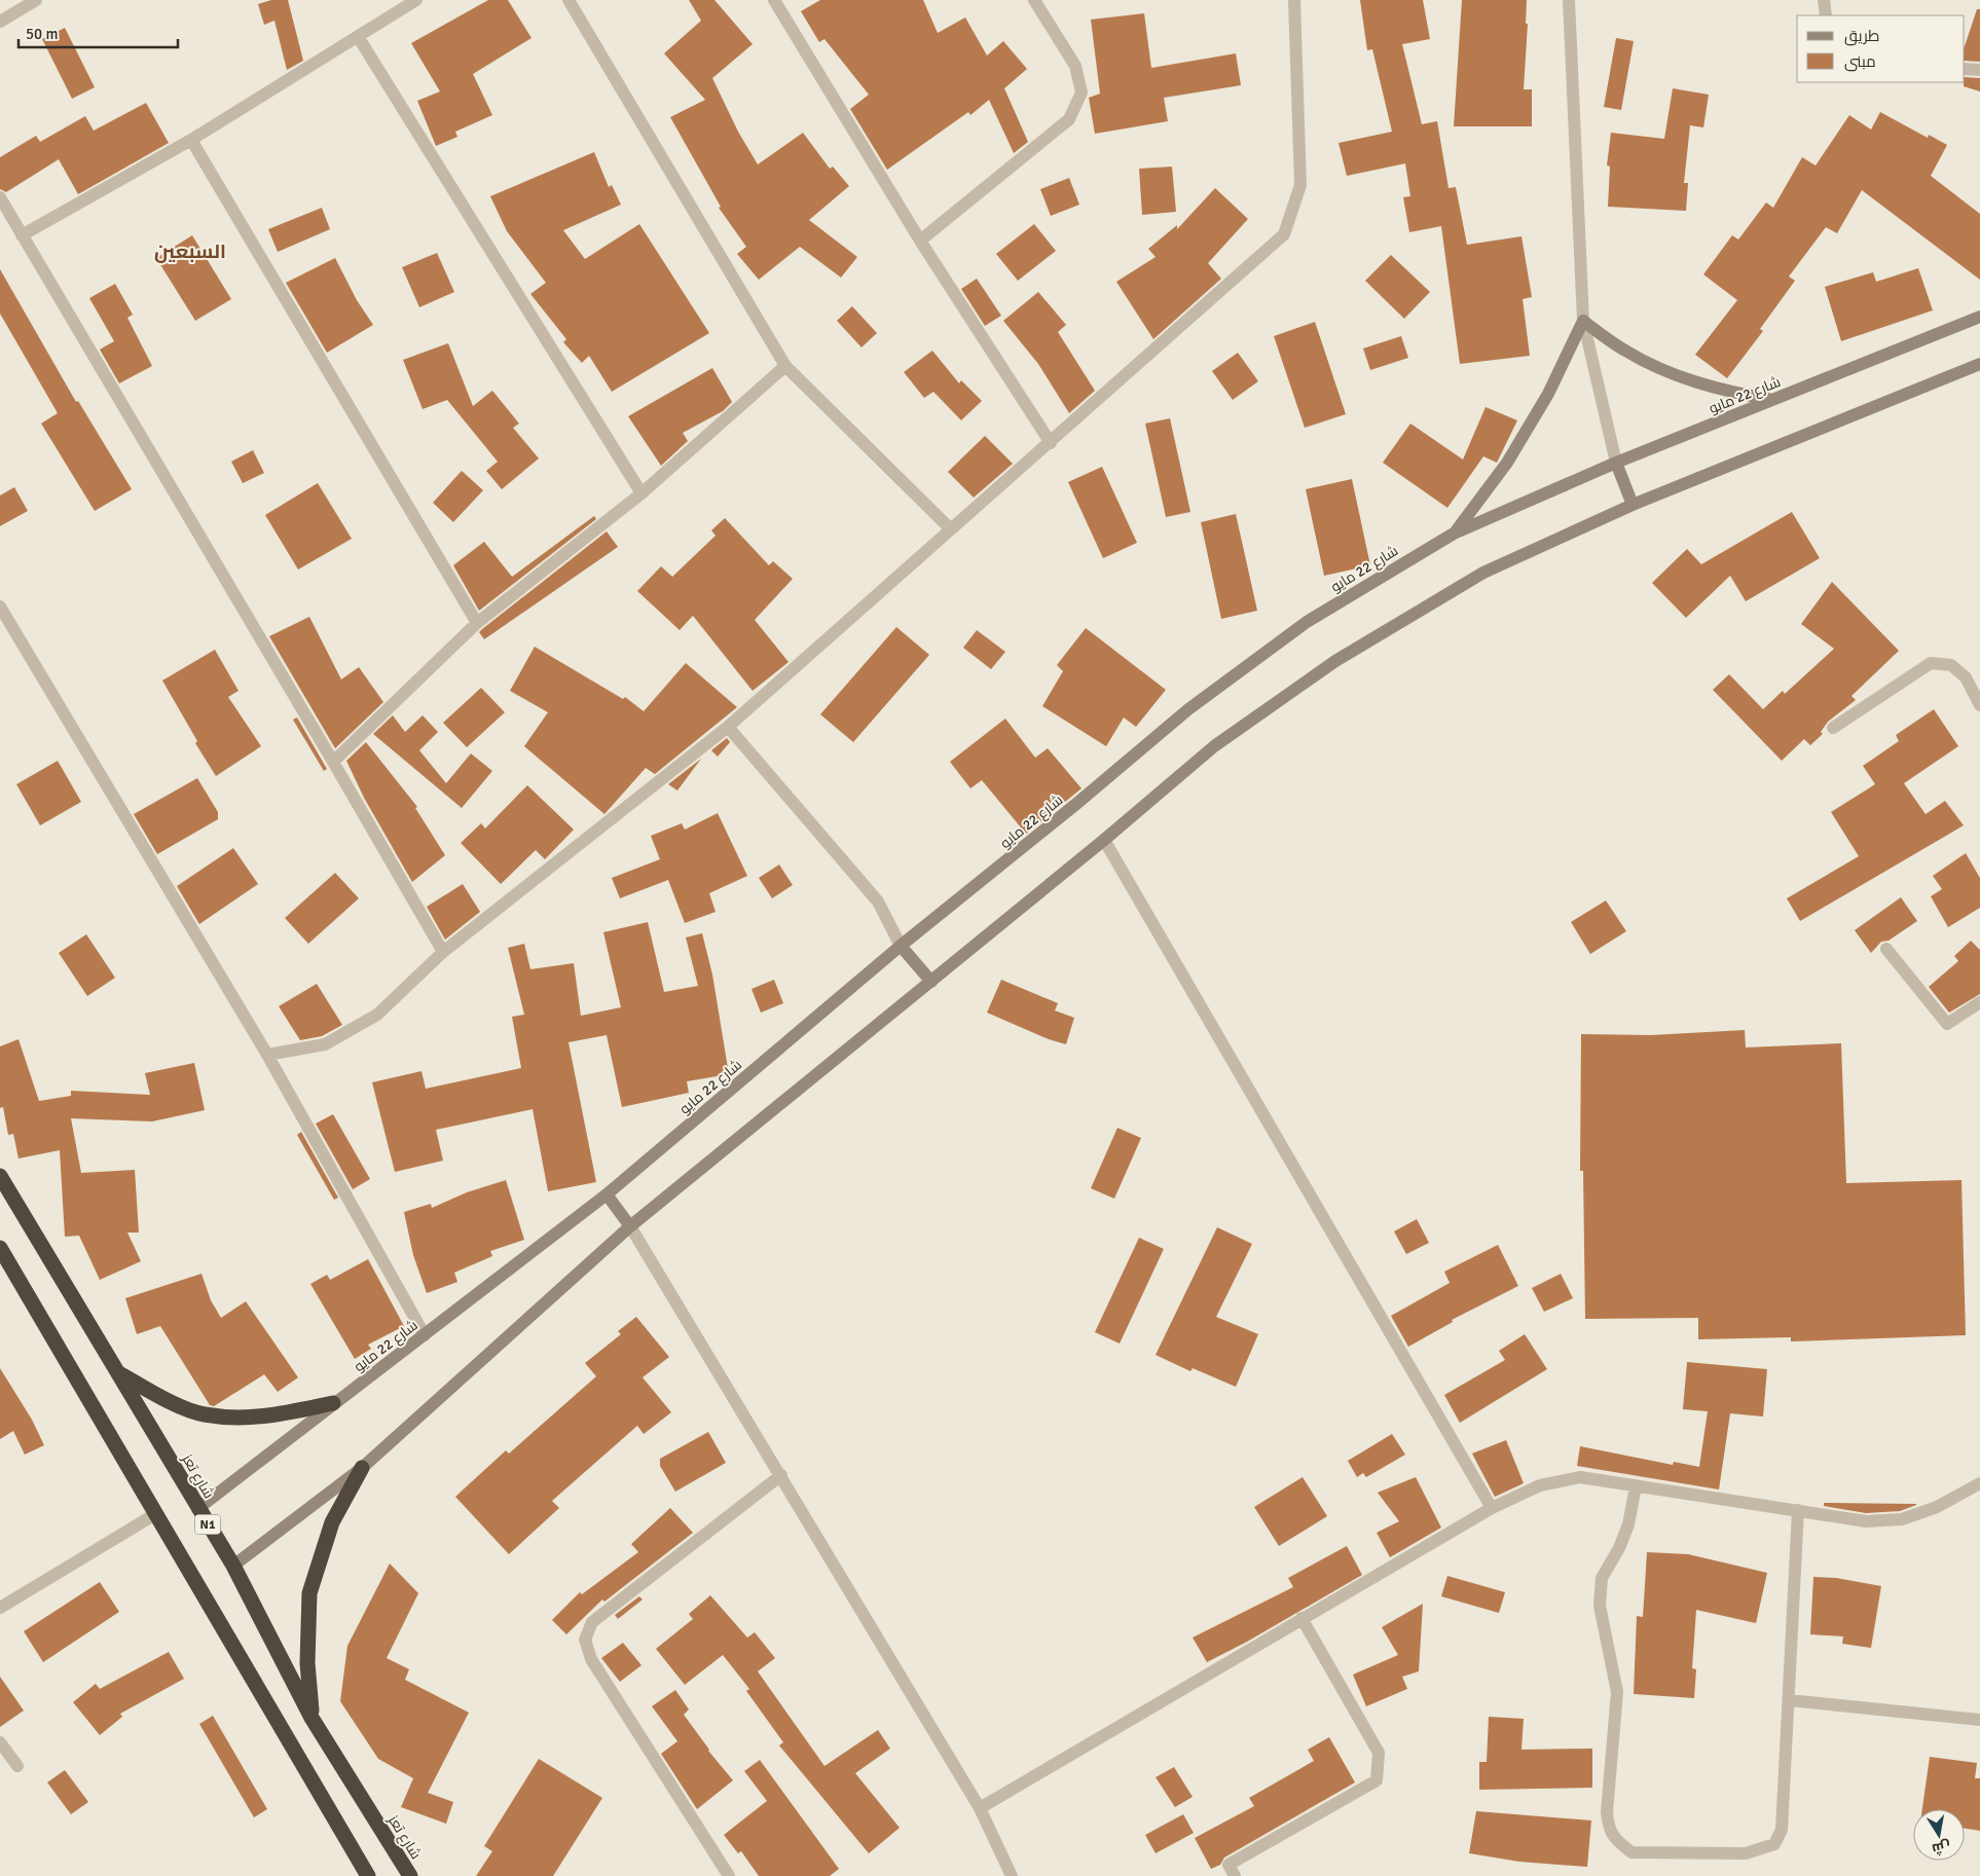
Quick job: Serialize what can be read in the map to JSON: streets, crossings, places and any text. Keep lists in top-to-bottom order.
{
  "streets": {
    "highway": ["شارع تعز", "N1"],
    "main road": ["شارع 22 مايو"]
  },
  "crossings": [
    ["شارع 22 مايو", "شارع تعز"]
  ],
  "districts": ["السبعين"],
  "legend": ["طريق", "مبنى"],
  "scale_bar": "50 m",
  "north": "bottom"
}
